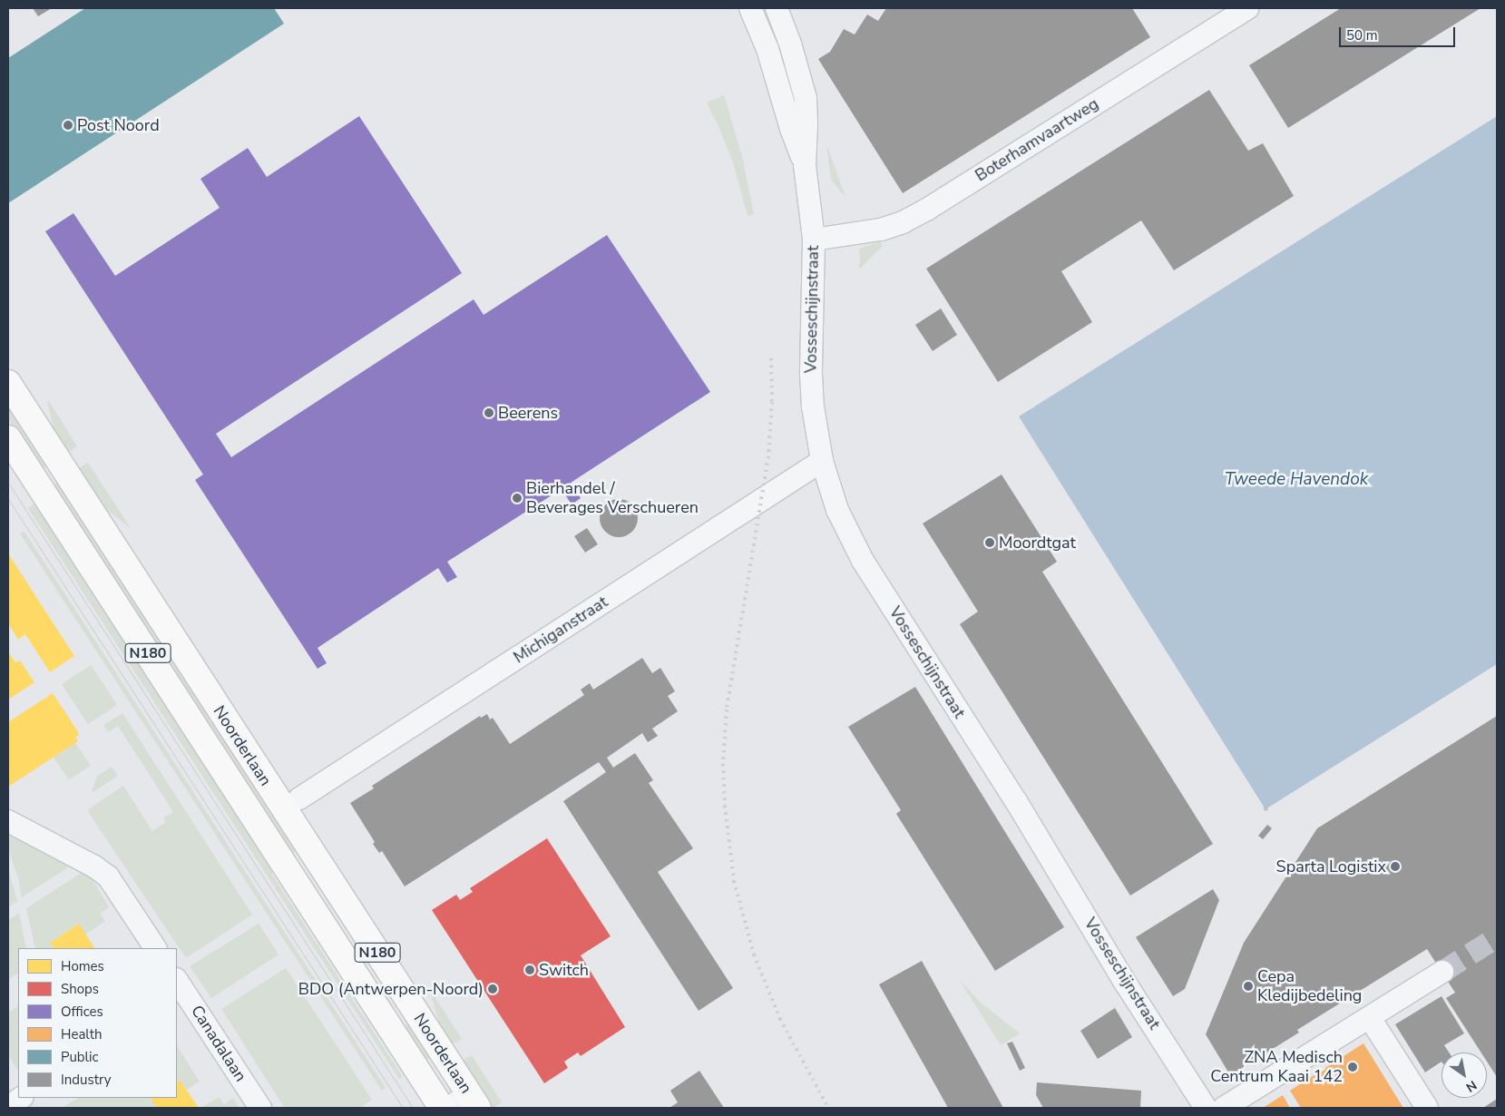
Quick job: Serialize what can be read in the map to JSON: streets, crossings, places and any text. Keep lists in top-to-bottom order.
{
  "streets": {
    "main road": ["N180", "Noorderlaan"],
    "street": [
      "Boterhamvaartweg",
      "Vosseschijnstraat",
      "Michiganstraat",
      "Canadalaan"
    ]
  },
  "crossings": [
    ["Boterhamvaartweg", "Vosseschijnstraat"],
    ["Vosseschijnstraat", "Michiganstraat"]
  ],
  "water": ["Tweede Havendok"],
  "places": [
    "Post Noord",
    "Beerens",
    "Bierhandel / Beverages Verschueren",
    "Moordtgat",
    "Sparta Logistix",
    "Switch",
    "Cepa Kledijbedeling",
    "BDO (Antwerpen-Noord)",
    "ZNA Medisch Centrum Kaai 142"
  ],
  "legend": [
    "Homes",
    "Shops",
    "Offices",
    "Health",
    "Public",
    "Industry"
  ],
  "scale_bar": "50 m",
  "north": "bottom right"
}
